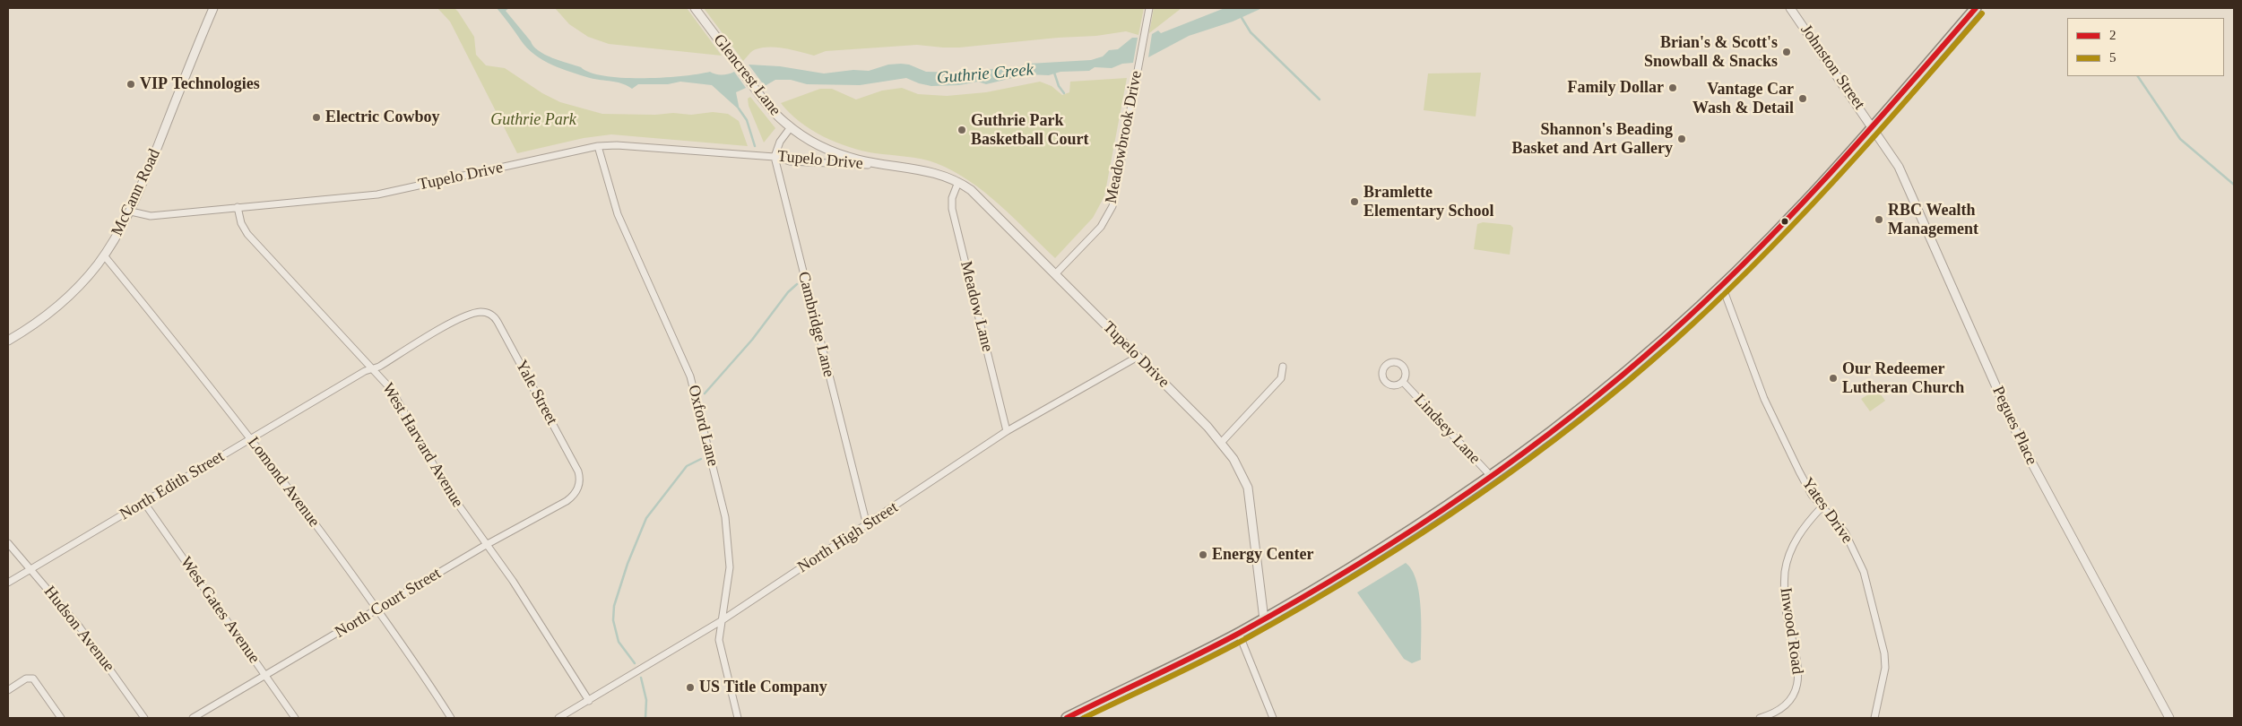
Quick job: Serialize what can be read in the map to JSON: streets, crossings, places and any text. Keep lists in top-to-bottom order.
{
  "streets": {
    "street": [
      "Johnston Street",
      "Glencrest Lane",
      "Meadowbrook Drive",
      "Tupelo Drive",
      "McCann Road",
      "Meadow Lane",
      "Cambridge Lane",
      "Yale Street",
      "Oxford Lane",
      "Pegues Place",
      "Lindsey Lane",
      "West Harvard Avenue",
      "Lomond Avenue",
      "North Edith Street",
      "Yates Drive",
      "North High Street",
      "North Court Street",
      "West Gates Avenue",
      "Hudson Avenue",
      "Inwood Road"
    ]
  },
  "crossings": [
    ["Johnston Street", "Pegues Place"],
    ["Glencrest Lane", "Tupelo Drive"],
    ["Meadowbrook Drive", "Tupelo Drive"],
    ["Tupelo Drive", "McCann Road"],
    ["Tupelo Drive", "Meadow Lane"],
    ["Tupelo Drive", "Cambridge Lane"],
    ["Tupelo Drive", "Oxford Lane"],
    ["Tupelo Drive", "West Harvard Avenue"],
    ["Tupelo Drive", "North High Street"],
    ["McCann Road", "Lomond Avenue"],
    ["Meadow Lane", "North High Street"],
    ["Cambridge Lane", "North High Street"],
    ["Yale Street", "North Edith Street"],
    ["Yale Street", "North Court Street"],
    ["Oxford Lane", "North High Street"],
    ["West Harvard Avenue", "North Edith Street"],
    ["West Harvard Avenue", "North High Street"],
    ["West Harvard Avenue", "North Court Street"],
    ["Lomond Avenue", "North Edith Street"],
    ["Lomond Avenue", "North Court Street"],
    ["North Edith Street", "West Gates Avenue"],
    ["North Edith Street", "Hudson Avenue"],
    ["Yates Drive", "Inwood Road"],
    ["North Court Street", "West Gates Avenue"]
  ],
  "water": ["Guthrie Creek"],
  "parks": ["Guthrie Park"],
  "places": [
    "Brian's & Scott's Snowball & Snacks",
    "VIP Technologies",
    "Family Dollar",
    "Vantage Car Wash & Detail",
    "Electric Cowboy",
    "Guthrie Park Basketball Court",
    "Shannon's Beading Basket and Art Gallery",
    "Bramlette Elementary School",
    "RBC Wealth Management",
    "Our Redeemer Lutheran Church",
    "Energy Center",
    "US Title Company"
  ],
  "lines": ["transit line 2", "transit line 5"],
  "legend": ["2", "5"]
}
